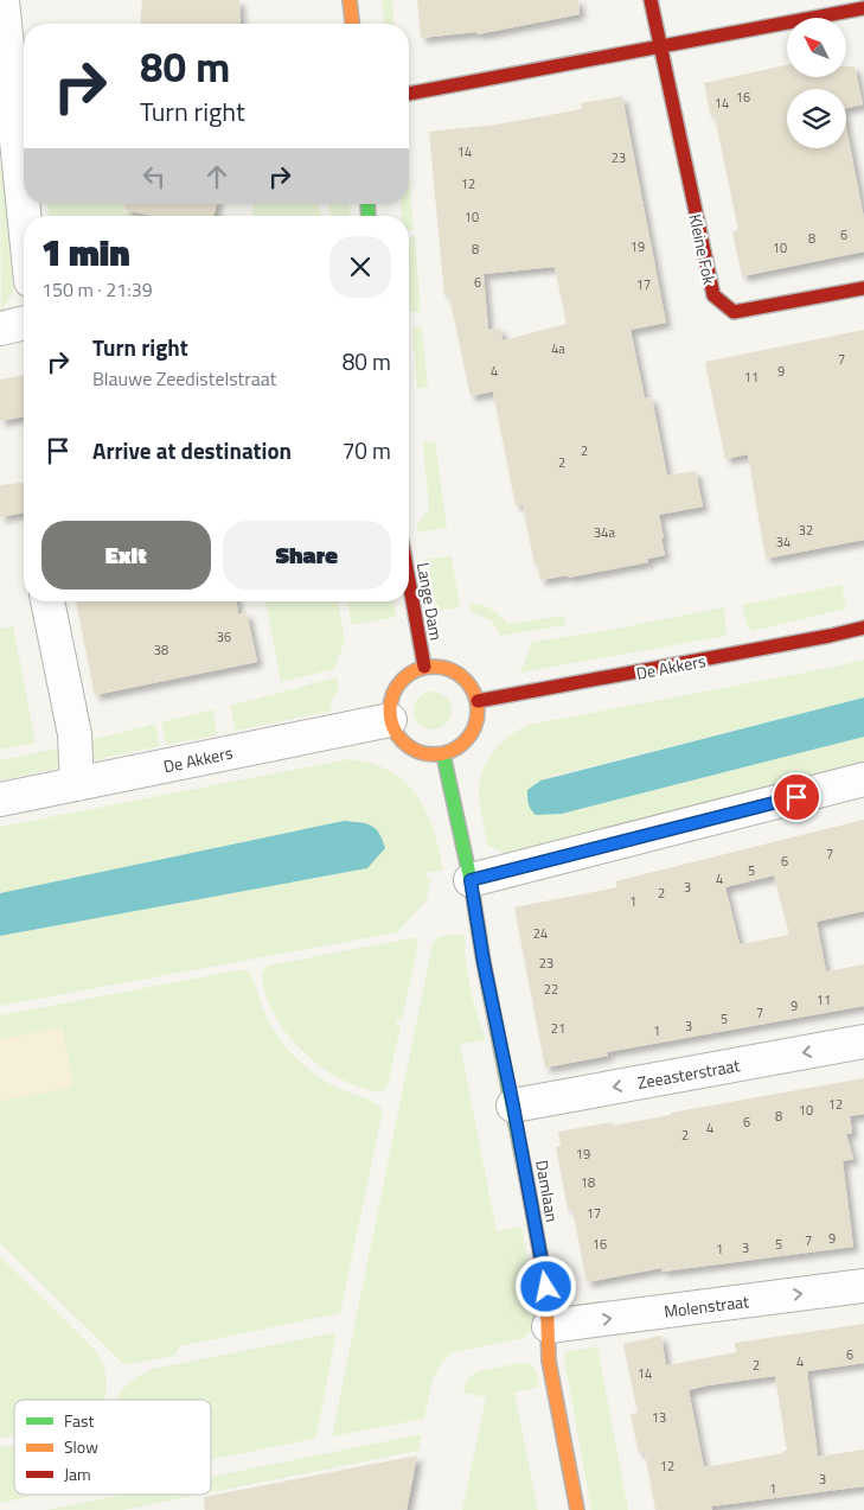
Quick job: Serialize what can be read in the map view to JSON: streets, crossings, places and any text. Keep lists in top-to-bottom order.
{
  "streets": {
    "street": [
      "Kleine Fok",
      "Lange Dam",
      "De Akkers",
      "Zeeasterstraat",
      "Damlaan",
      "Molenstraat"
    ]
  },
  "crossings": [
    ["Lange Dam", "De Akkers"],
    ["Zeeasterstraat", "Damlaan"],
    ["Damlaan", "Molenstraat"]
  ],
  "one_way": ["Molenstraat"],
  "house_numbers": [
    "16",
    "14",
    "14",
    "23",
    "12",
    "10",
    "6",
    "8",
    "19",
    "10",
    "8",
    "6",
    "17",
    "4a",
    "7",
    "4",
    "9",
    "11",
    "2",
    "2",
    "32",
    "34a",
    "34",
    "36",
    "38",
    "7",
    "6",
    "5",
    "4",
    "3",
    "2",
    "1",
    "24",
    "23",
    "22",
    "11",
    "9",
    "7",
    "5",
    "3",
    "21",
    "1",
    "12",
    "10",
    "8",
    "6",
    "4",
    "2",
    "19",
    "18",
    "17",
    "9",
    "7",
    "16",
    "5",
    "3",
    "1",
    "6",
    "4",
    "2",
    "14",
    "13",
    "12",
    "3",
    "1"
  ],
  "legend": ["Fast", "Slow", "Jam"],
  "north": "top left",
  "page": {
    "turn": ["80 m", "Turn right"],
    "heading": ["1 min", "150 m · 21:39"],
    "list": [
      {
        "name": "Turn right",
        "note": "Blauwe Zeedistelstraat",
        "value": "80 m"
      },
      {
        "name": "Arrive at destination",
        "value": "70 m"
      }
    ],
    "buttons": ["Exit", "Share"]
  }
}
